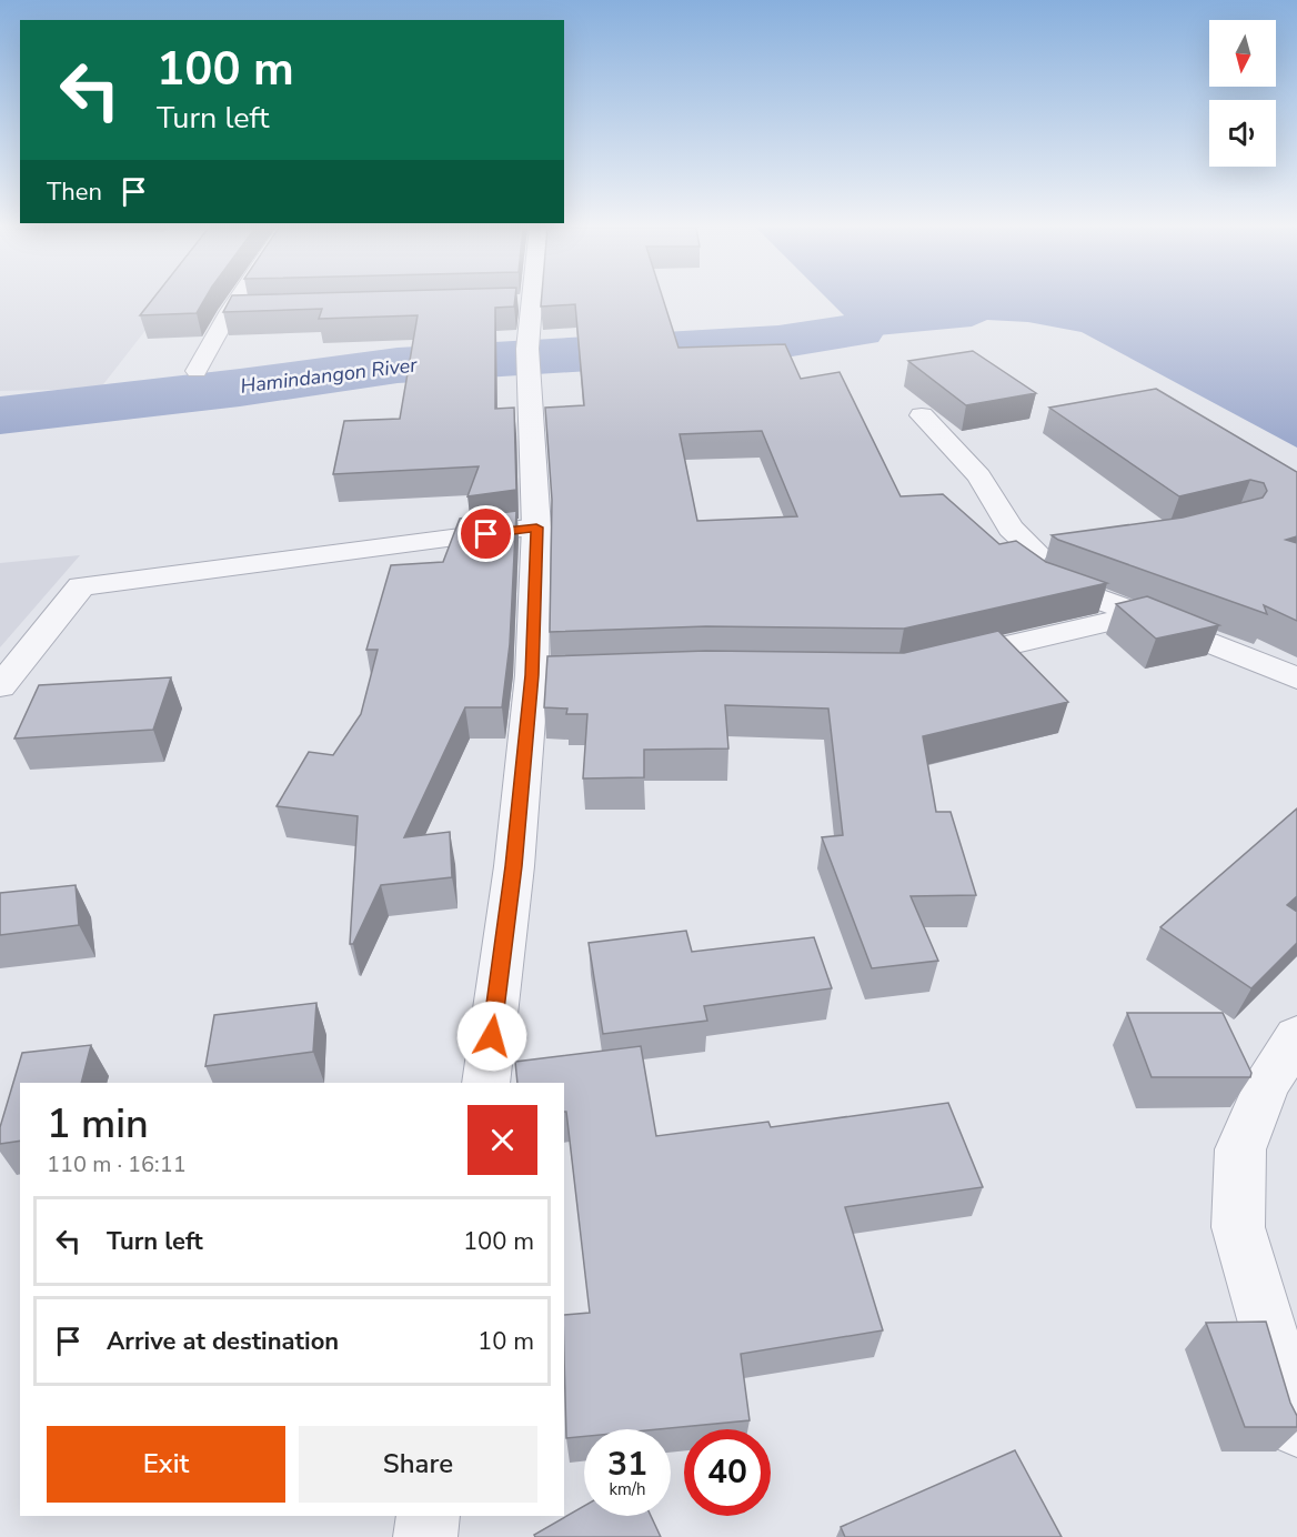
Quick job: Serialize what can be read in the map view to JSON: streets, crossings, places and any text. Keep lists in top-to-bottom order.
{
  "water": ["Hamindangon River"],
  "north": "bottom",
  "page": {
    "turn": ["100 m", "Turn left"],
    "then": "Then",
    "heading": ["1 min", "110 m · 16:11"],
    "list": [
      {
        "name": "Turn left",
        "value": "100 m"
      },
      {
        "name": "Arrive at destination",
        "value": "10 m"
      }
    ],
    "buttons": ["Exit", "Share"],
    "speed": "31 km/h",
    "limit": "40"
  }
}
